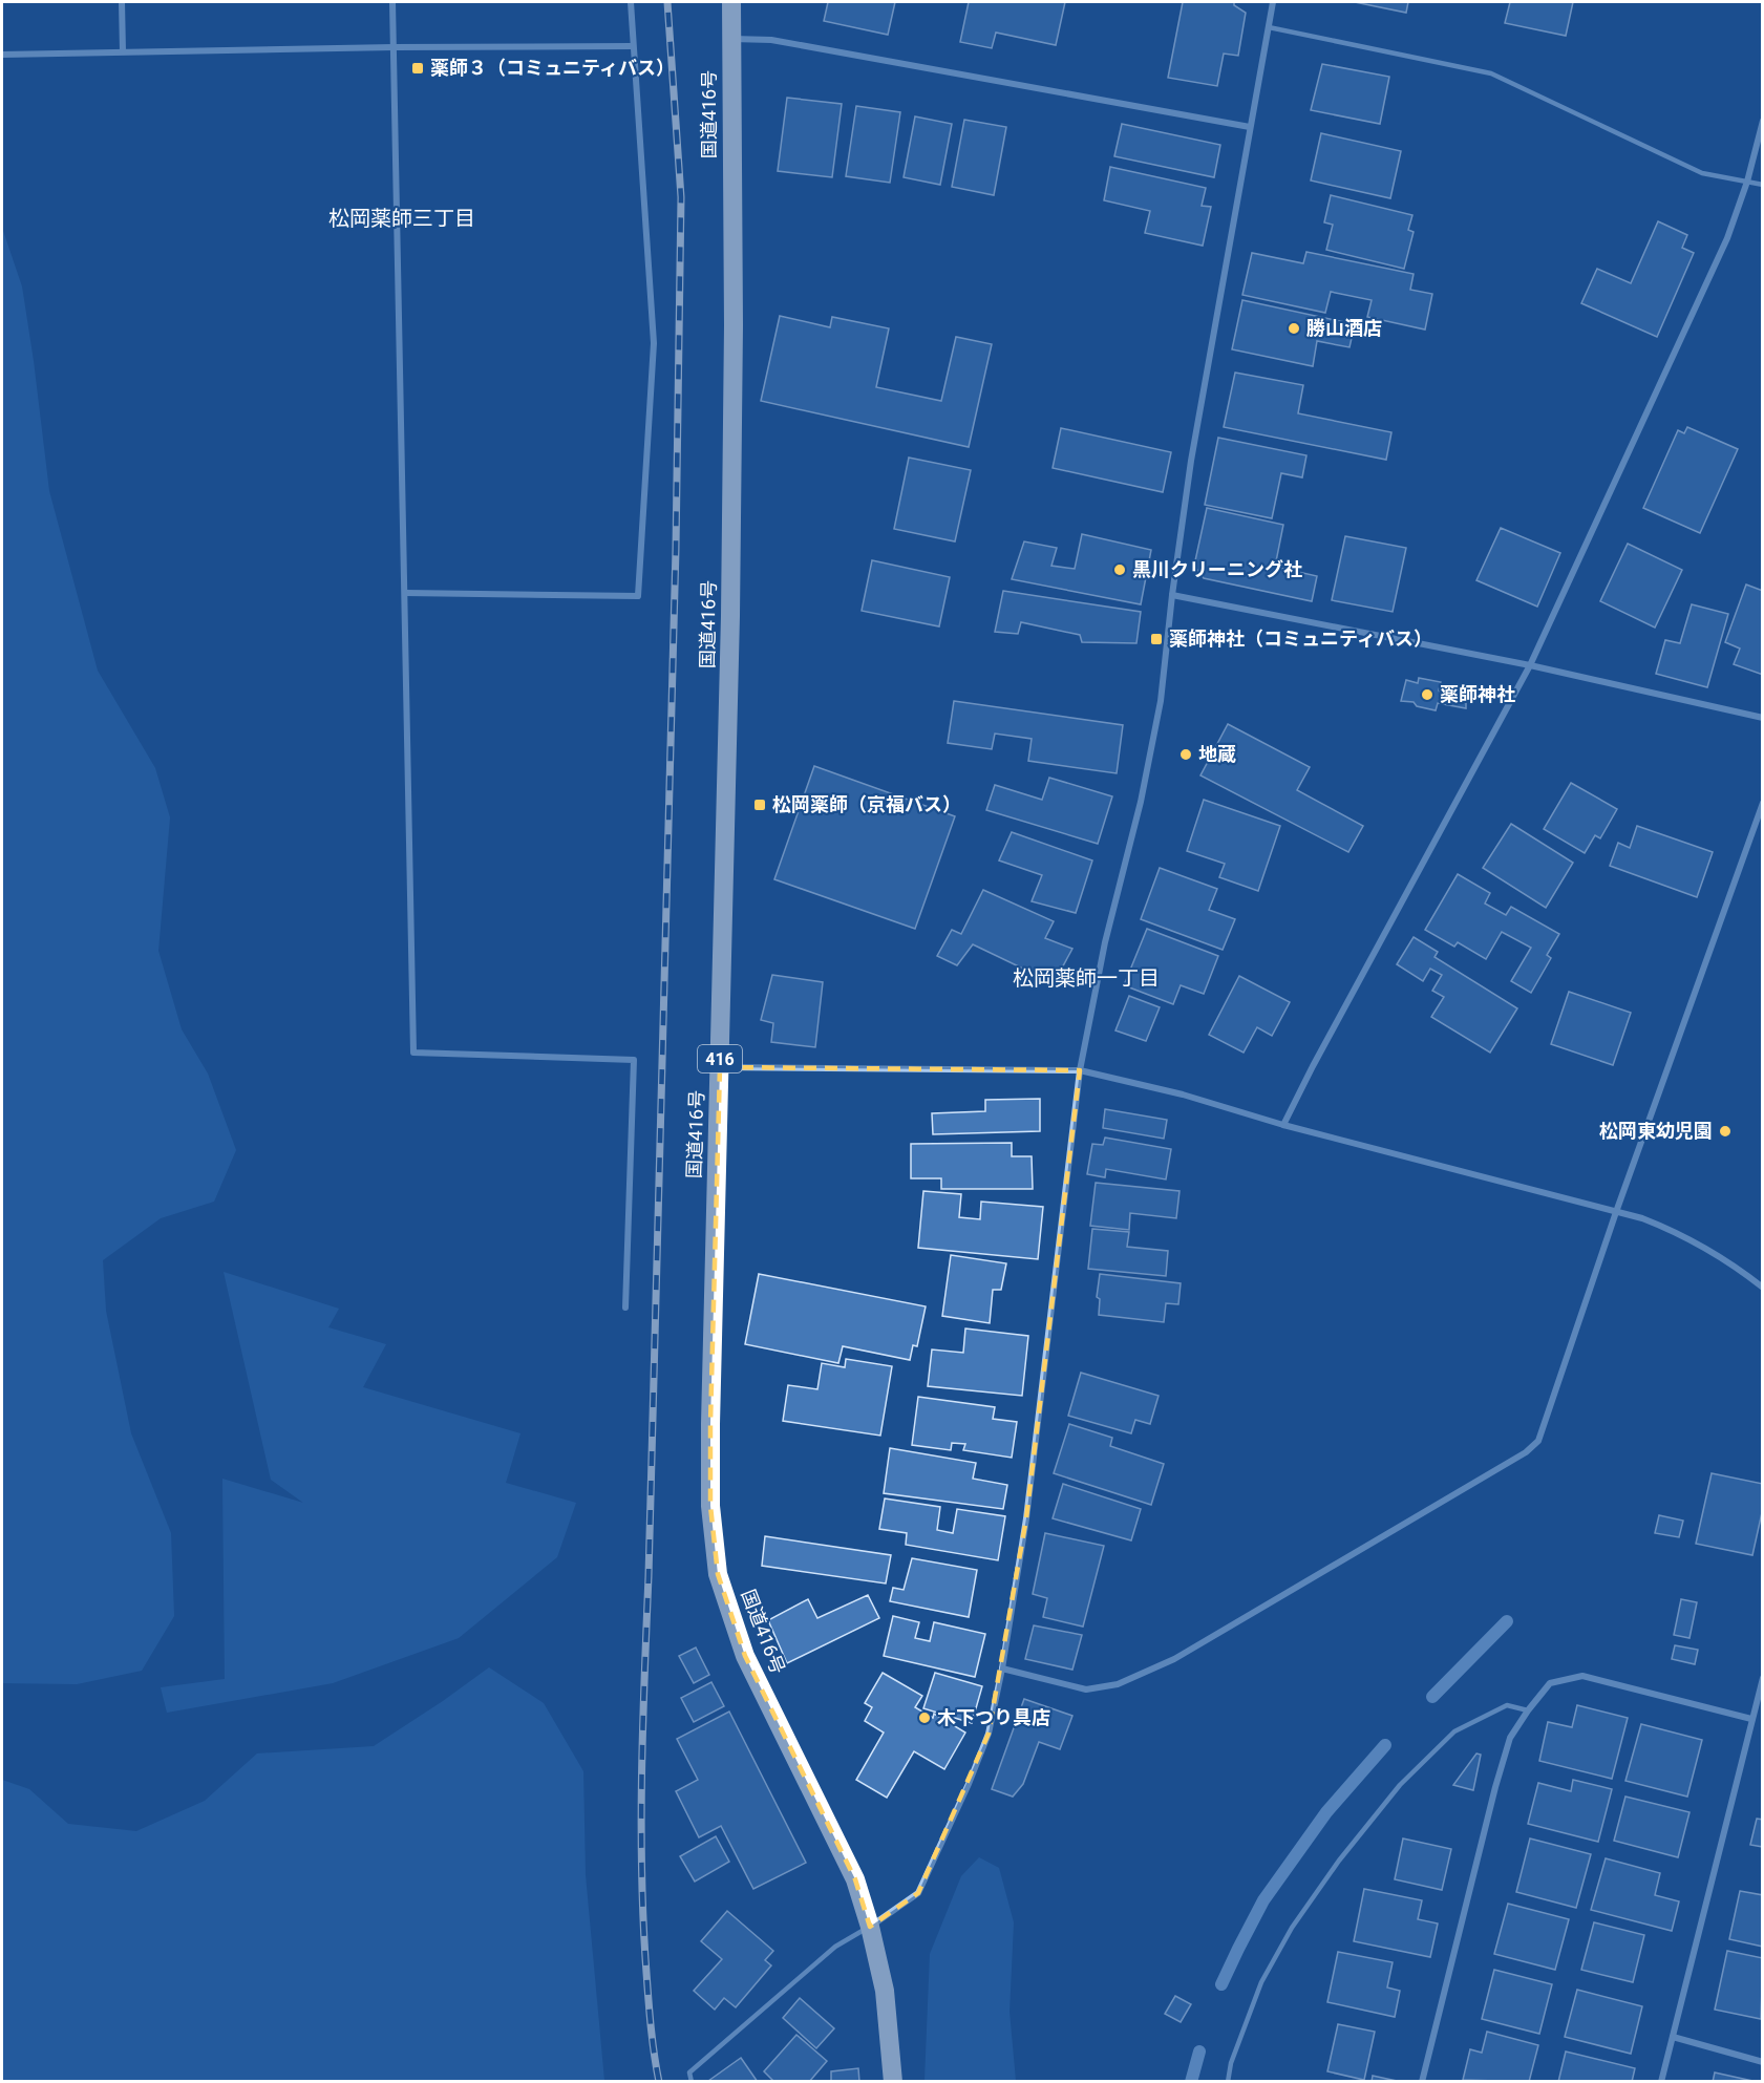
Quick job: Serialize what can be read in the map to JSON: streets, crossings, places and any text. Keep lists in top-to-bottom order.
{
  "streets": {
    "highway": ["国道416号", "416"]
  },
  "districts": ["松岡薬師三丁目", "松岡薬師一丁目"],
  "places": {
    "transit": ["薬師３（コミュニティバス）", "薬師神社（コミュニティバス）", "松岡薬師（京福バス）"],
    "other": [
      "勝山酒店",
      "黒川クリーニング社",
      "薬師神社",
      "地蔵",
      "松岡東幼児園",
      "木下つり具店"
    ]
  }
}
